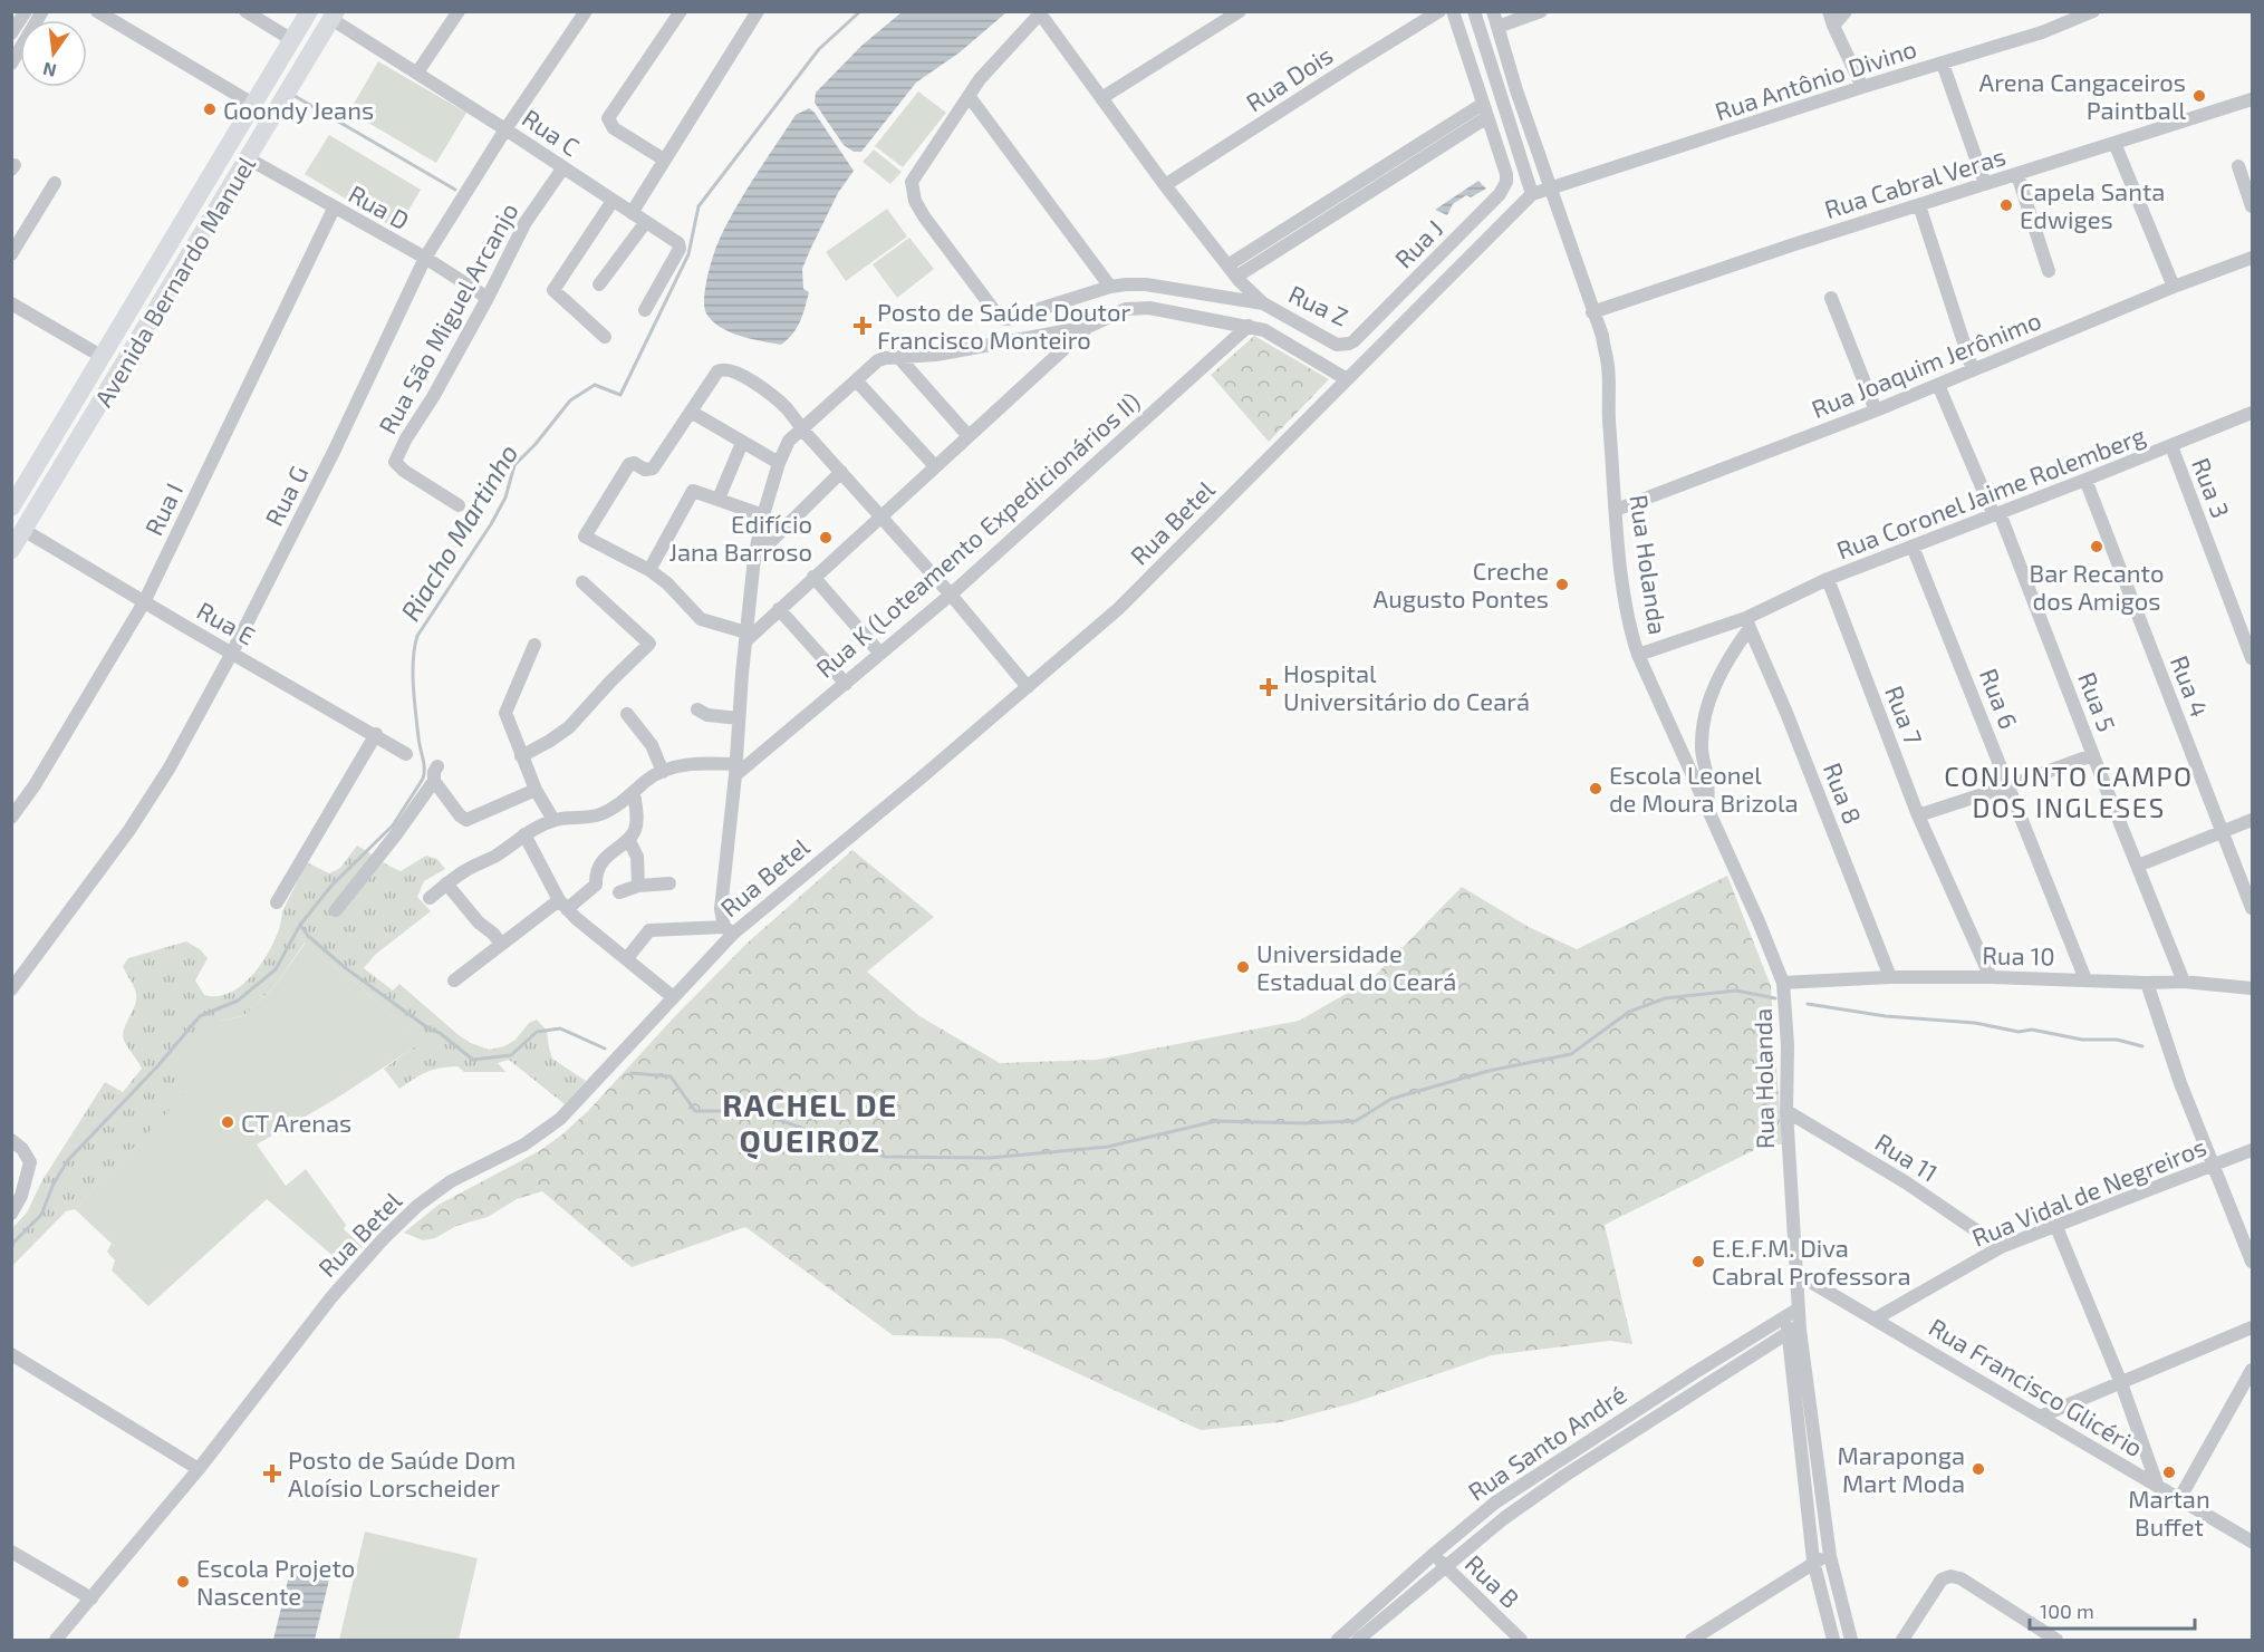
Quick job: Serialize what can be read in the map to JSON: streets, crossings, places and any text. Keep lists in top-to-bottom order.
{
  "streets": {
    "main road": ["Avenida Bernardo Manuel"],
    "street": [
      "Rua Dois",
      "Rua Antônio Divino",
      "Rua C",
      "Rua Cabral Veras",
      "Rua D",
      "Rua J",
      "Rua Z",
      "Rua São Miguel Arcanjo",
      "Rua Joaquim Jerônimo",
      "Rua 3",
      "Rua Coronel Jaime Rolemberg",
      "Rua G",
      "Rua I",
      "Rua Betel",
      "Rua K (Loteamento Expedicionários II)",
      "Rua Holanda",
      "Rua E",
      "Rua 4",
      "Rua 6",
      "Rua 5",
      "Rua 7",
      "Rua 8",
      "Rua 10",
      "Rua 11",
      "Rua Vidal de Negreiros",
      "Rua Francisco Glicério",
      "Rua Santo André",
      "Rua B"
    ]
  },
  "crossings": [
    ["Rua Antônio Divino", "Rua Holanda"],
    ["Rua C", "Avenida Bernardo Manuel"],
    ["Rua C", "Rua São Miguel Arcanjo"],
    ["Rua C", "Rua G"],
    ["Rua Cabral Veras", "Rua Holanda"],
    ["Rua D", "Avenida Bernardo Manuel"],
    ["Rua D", "Rua São Miguel Arcanjo"],
    ["Rua D", "Rua G"],
    ["Rua D", "Rua I"],
    ["Rua J", "Rua Z"],
    ["Avenida Bernardo Manuel", "Rua E"],
    ["Rua Joaquim Jerônimo", "Rua Holanda"],
    ["Rua Joaquim Jerônimo", "Rua 5"],
    ["Rua 3", "Rua Coronel Jaime Rolemberg"],
    ["Rua Coronel Jaime Rolemberg", "Rua Holanda"],
    ["Rua Coronel Jaime Rolemberg", "Rua 4"],
    ["Rua Coronel Jaime Rolemberg", "Rua 6"],
    ["Rua Coronel Jaime Rolemberg", "Rua 5"],
    ["Rua Coronel Jaime Rolemberg", "Rua 7"],
    ["Rua Coronel Jaime Rolemberg", "Rua 8"],
    ["Rua G", "Rua E"],
    ["Rua I", "Rua E"],
    ["Rua Holanda", "Rua 10"],
    ["Rua Holanda", "Rua 11"],
    ["Rua Holanda", "Rua Francisco Glicério"],
    ["Rua Holanda", "Rua Santo André"],
    ["Rua 6", "Rua 10"],
    ["Rua 5", "Rua 10"],
    ["Rua 7", "Rua 10"],
    ["Rua 8", "Rua 10"],
    ["Rua 11", "Rua Vidal de Negreiros"],
    ["Rua Vidal de Negreiros", "Rua Francisco Glicério"],
    ["Rua Santo André", "Rua B"]
  ],
  "districts": ["CONJUNTO CAMPO DOS INGLESES", "RACHEL DE QUEIROZ"],
  "water": ["Riacho Martinho"],
  "places": {
    "other": [
      "Arena Cangaceiros Paintball",
      "Goondy Jeans",
      "Capela Santa Edwiges",
      "Edifício Jana Barroso",
      "Bar Recanto dos Amigos",
      "Creche Augusto Pontes",
      "Escola Leonel de Moura Brizola",
      "Universidade Estadual do Ceará",
      "CT Arenas",
      "E.E.F.M. Diva Cabral Professora",
      "Maraponga Mart Moda",
      "Martan Buffet",
      "Escola Projeto Nascente"
    ],
    "health": ["Posto de Saúde Doutor Francisco Monteiro", "Hospital Universitário do Ceará", "Posto de Saúde Dom Aloísio Lorscheider"]
  },
  "scale_bar": "100 m",
  "north": "bottom"
}
